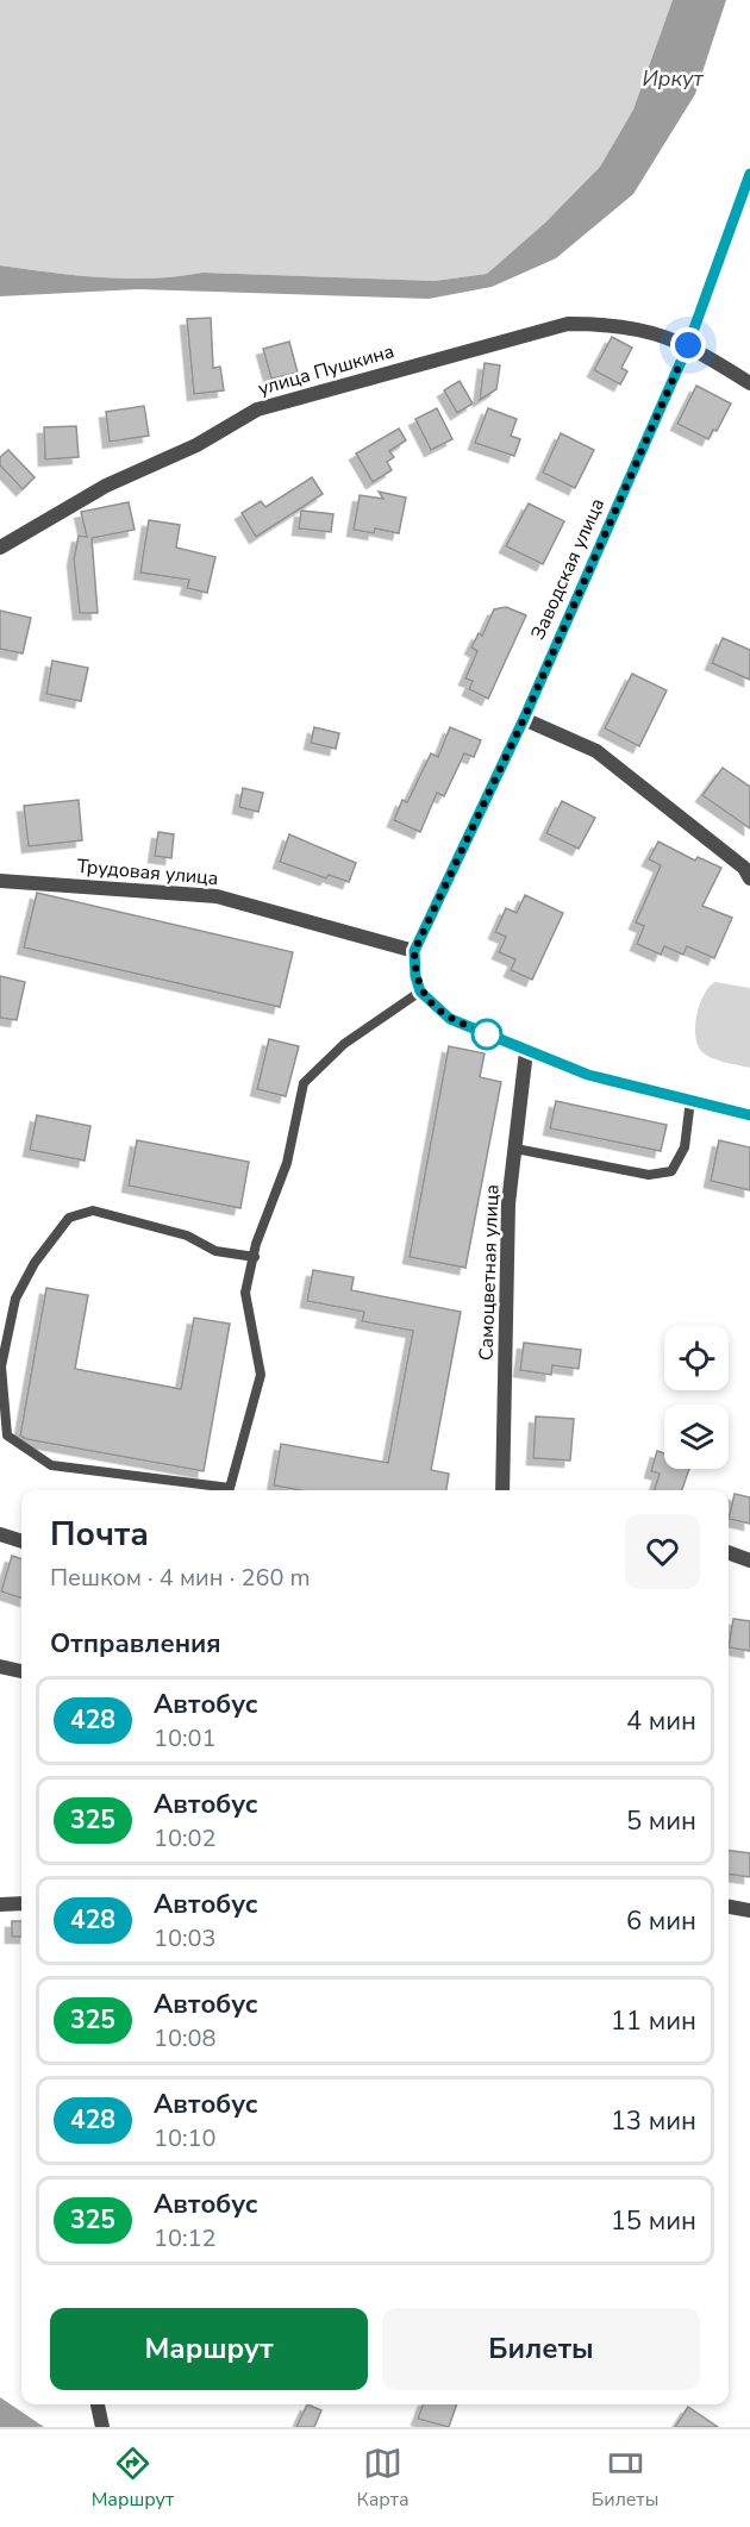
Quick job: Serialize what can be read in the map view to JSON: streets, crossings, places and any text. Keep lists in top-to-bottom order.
{
  "streets": {
    "street": [
      "улица Пушкина",
      "Заводская улица",
      "Трудовая улица",
      "Самоцветная улица"
    ]
  },
  "crossings": [
    ["улица Пушкина", "Заводская улица"],
    ["Заводская улица", "Трудовая улица"]
  ],
  "water": ["Иркут"],
  "lines": ["bus line 428"],
  "page": {
    "heading": [
      ["Почта", "Пешком · 4 мин · 260 m"],
      "Отправления"
    ],
    "list": [
      {
        "mark": "428",
        "name": "Автобус",
        "note": "10:01",
        "value": "4 мин"
      },
      {
        "mark": "325",
        "name": "Автобус",
        "note": "10:02",
        "value": "5 мин"
      },
      {
        "mark": "428",
        "name": "Автобус",
        "note": "10:03",
        "value": "6 мин"
      },
      {
        "mark": "325",
        "name": "Автобус",
        "note": "10:08",
        "value": "11 мин"
      },
      {
        "mark": "428",
        "name": "Автобус",
        "note": "10:10",
        "value": "13 мин"
      },
      {
        "mark": "325",
        "name": "Автобус",
        "note": "10:12",
        "value": "15 мин"
      }
    ],
    "buttons": ["Маршрут", "Билеты"],
    "tabs": ["Маршрут", "Карта", "Билеты"]
  }
}
